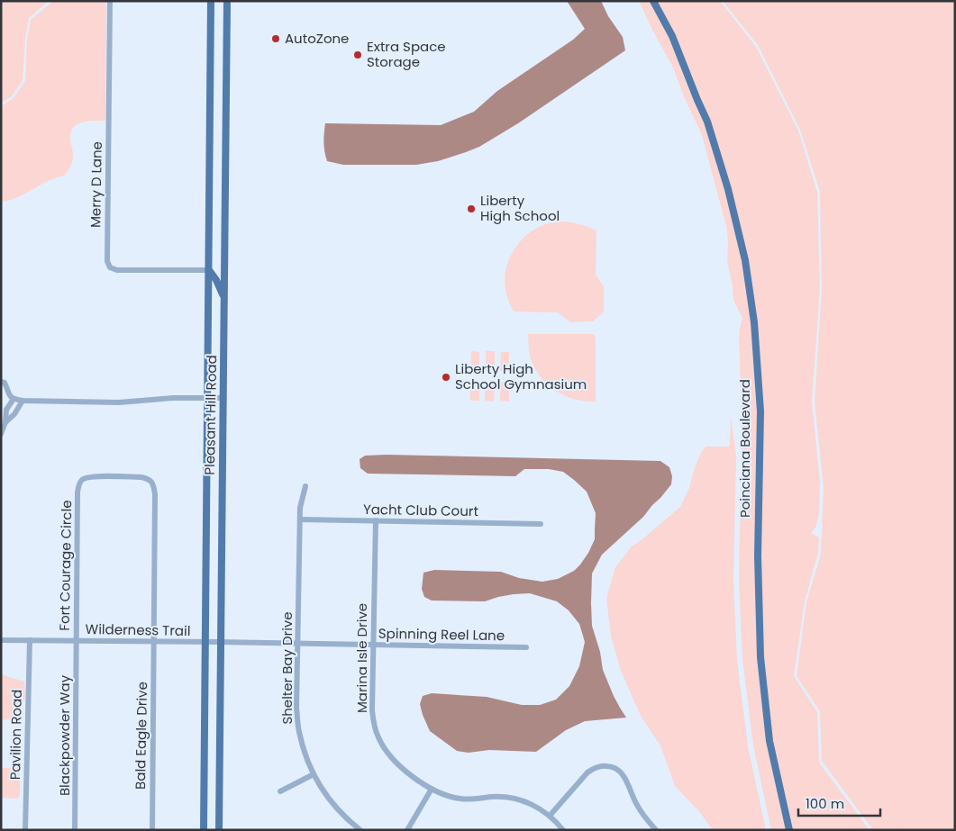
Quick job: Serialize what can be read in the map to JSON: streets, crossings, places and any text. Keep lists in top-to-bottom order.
{
  "streets": {
    "main road": ["Pleasant Hill Road", "Poinciana Boulevard"],
    "street": [
      "Merry D Lane",
      "Yacht Club Court",
      "Fort Courage Circle",
      "Wilderness Trail",
      "Spinning Reel Lane",
      "Marina Isle Drive",
      "Shelter Bay Drive",
      "Pavilion Road",
      "Blackpowder Way",
      "Bald Eagle Drive"
    ]
  },
  "crossings": [
    ["Merry D Lane", "Pleasant Hill Road"],
    ["Pleasant Hill Road", "Wilderness Trail"],
    ["Pleasant Hill Road", "Spinning Reel Lane"],
    ["Yacht Club Court", "Marina Isle Drive"],
    ["Yacht Club Court", "Shelter Bay Drive"],
    ["Fort Courage Circle", "Wilderness Trail"],
    ["Fort Courage Circle", "Blackpowder Way"],
    ["Fort Courage Circle", "Bald Eagle Drive"],
    ["Wilderness Trail", "Spinning Reel Lane"],
    ["Wilderness Trail", "Pavilion Road"],
    ["Wilderness Trail", "Blackpowder Way"],
    ["Wilderness Trail", "Bald Eagle Drive"],
    ["Spinning Reel Lane", "Marina Isle Drive"],
    ["Spinning Reel Lane", "Shelter Bay Drive"]
  ],
  "places": [
    "AutoZone",
    "Extra Space Storage",
    "Liberty High School",
    "Liberty High School Gymnasium"
  ],
  "scale_bar": "100 m"
}
